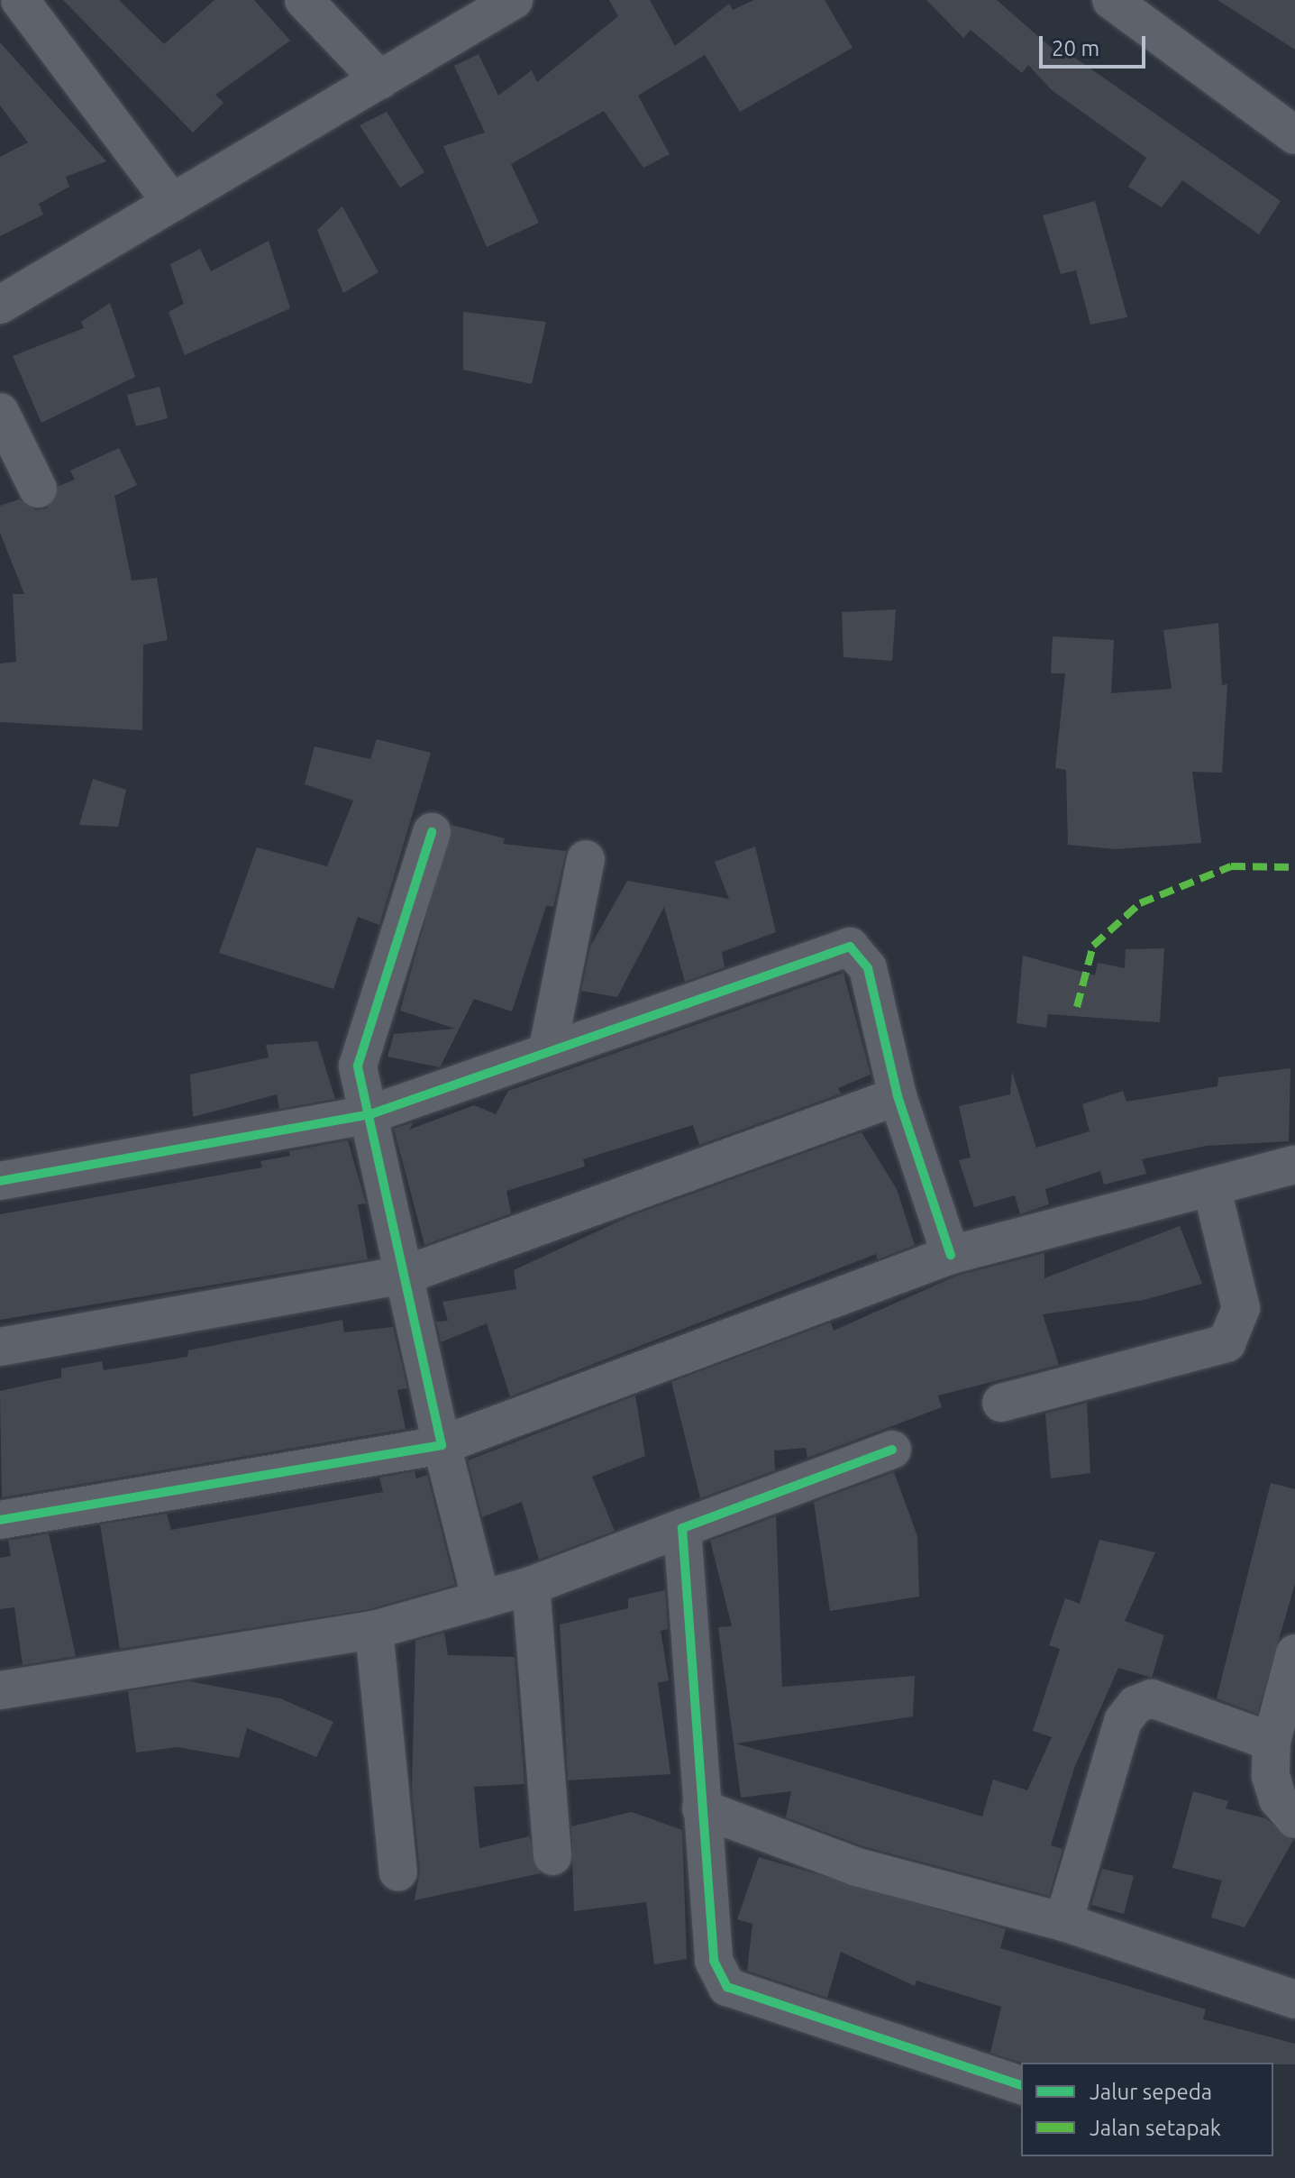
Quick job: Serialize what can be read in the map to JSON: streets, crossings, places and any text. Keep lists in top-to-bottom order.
{
  "legend": ["Jalur sepeda", "Jalan setapak"],
  "scale_bar": "20 m"
}
